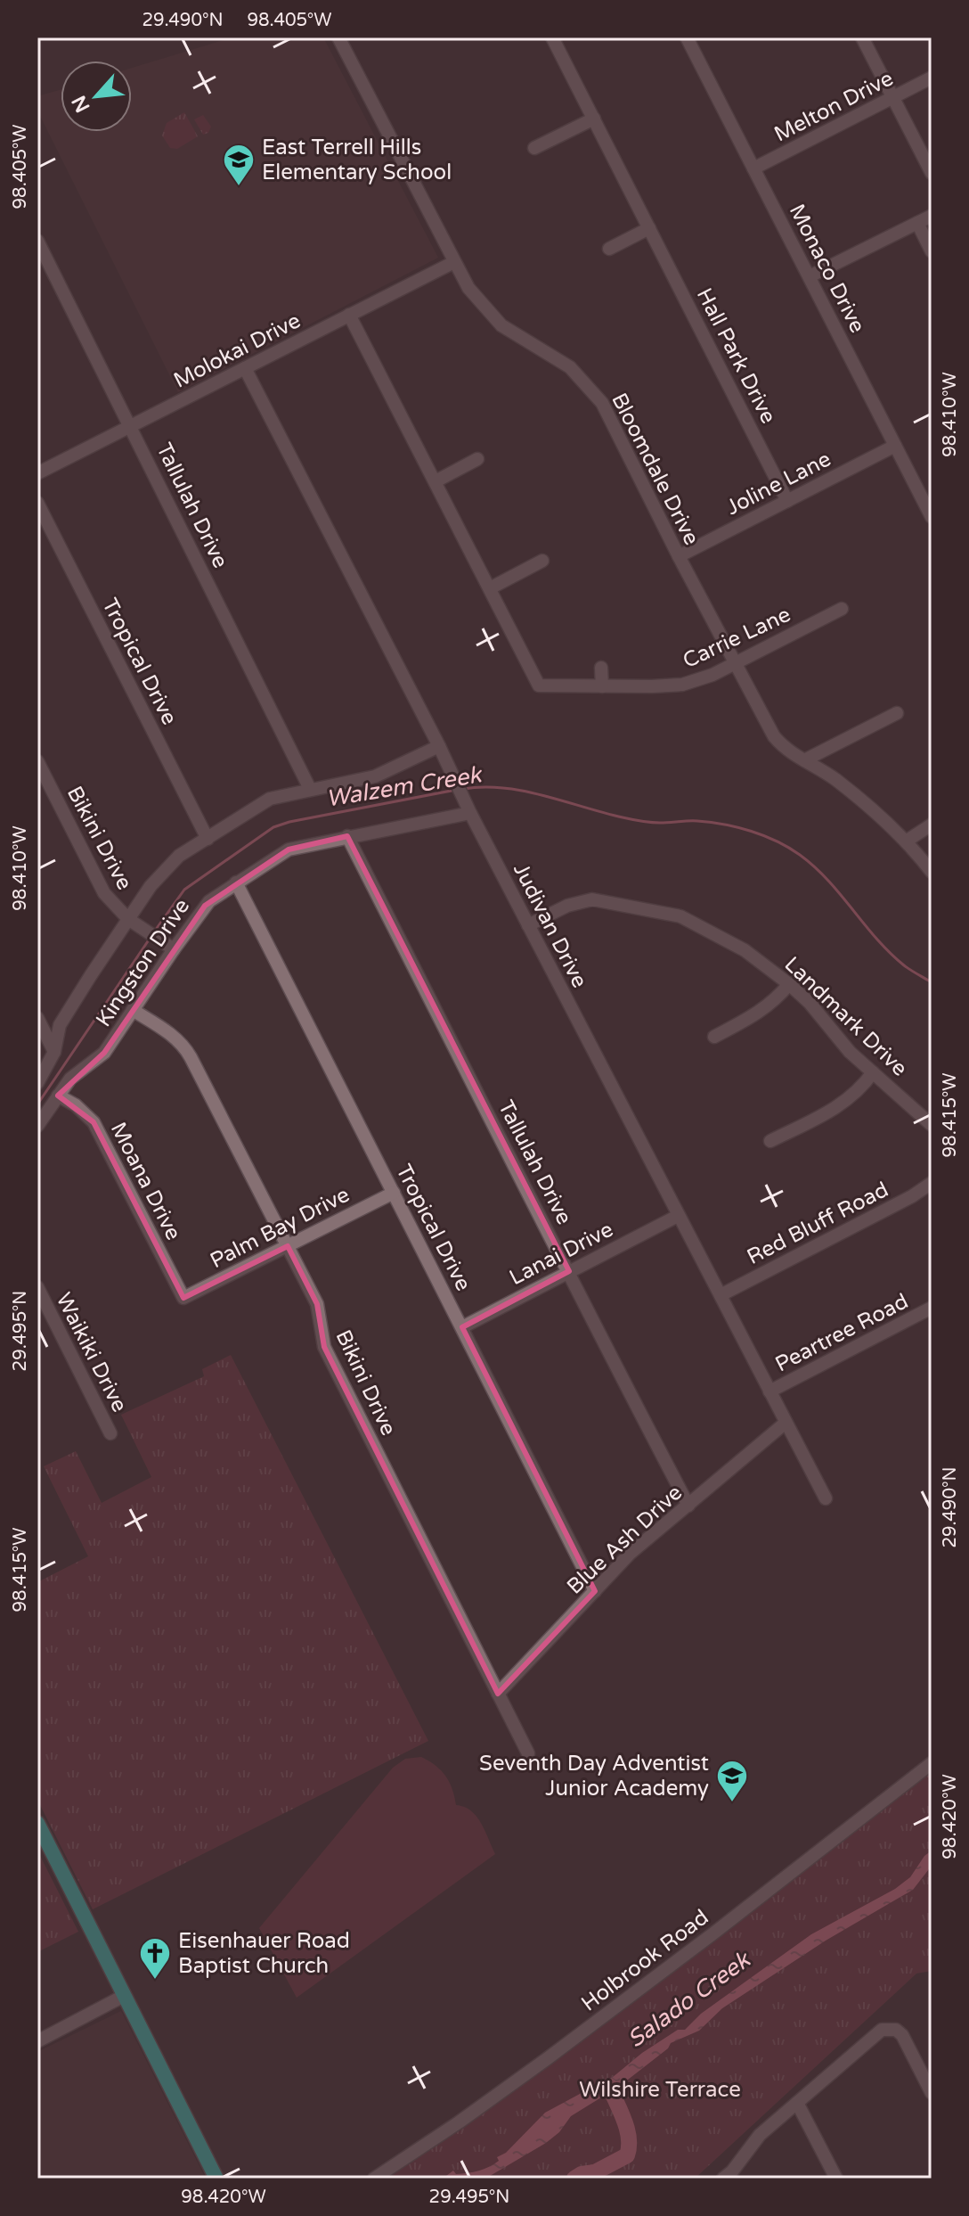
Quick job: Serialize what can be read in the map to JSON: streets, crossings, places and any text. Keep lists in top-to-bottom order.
{
  "streets": {
    "street": [
      "Melton Drive",
      "Monaco Drive",
      "Molokai Drive",
      "Hall Park Drive",
      "Bloomdale Drive",
      "Joline Lane",
      "Tallulah Drive",
      "Carrie Lane",
      "Tropical Drive",
      "Bikini Drive",
      "Judivan Drive",
      "Kingston Drive",
      "Landmark Drive",
      "Moana Drive",
      "Red Bluff Road",
      "Palm Bay Drive",
      "Lanai Drive",
      "Peartree Road",
      "Waikiki Drive",
      "Blue Ash Drive",
      "Holbrook Road"
    ]
  },
  "crossings": [
    ["Melton Drive", "Monaco Drive"],
    ["Monaco Drive", "Joline Lane"],
    ["Molokai Drive", "Bloomdale Drive"],
    ["Molokai Drive", "Tallulah Drive"],
    ["Molokai Drive", "Judivan Drive"],
    ["Hall Park Drive", "Joline Lane"],
    ["Bloomdale Drive", "Joline Lane"],
    ["Bloomdale Drive", "Carrie Lane"],
    ["Tallulah Drive", "Kingston Drive"],
    ["Tallulah Drive", "Lanai Drive"],
    ["Tallulah Drive", "Blue Ash Drive"],
    ["Tropical Drive", "Kingston Drive"],
    ["Tropical Drive", "Palm Bay Drive"],
    ["Tropical Drive", "Lanai Drive"],
    ["Tropical Drive", "Blue Ash Drive"],
    ["Bikini Drive", "Kingston Drive"],
    ["Bikini Drive", "Palm Bay Drive"],
    ["Bikini Drive", "Blue Ash Drive"],
    ["Judivan Drive", "Kingston Drive"],
    ["Judivan Drive", "Landmark Drive"],
    ["Judivan Drive", "Red Bluff Road"],
    ["Judivan Drive", "Lanai Drive"],
    ["Judivan Drive", "Peartree Road"],
    ["Judivan Drive", "Blue Ash Drive"],
    ["Kingston Drive", "Moana Drive"],
    ["Moana Drive", "Palm Bay Drive"]
  ],
  "water": ["Walzem Creek", "Salado Creek"],
  "parks": ["Wilshire Terrace"],
  "places": {
    "school or university": ["East Terrell Hills Elementary School", "Seventh Day Adventist Junior Academy"],
    "church": ["Eisenhauer Road Baptist Church"]
  },
  "north": "bottom left",
  "coordinates": [
    "29.490°N",
    "98.405°W",
    "98.410°W",
    "98.415°W",
    "29.495°N",
    "98.420°W"
  ]
}
